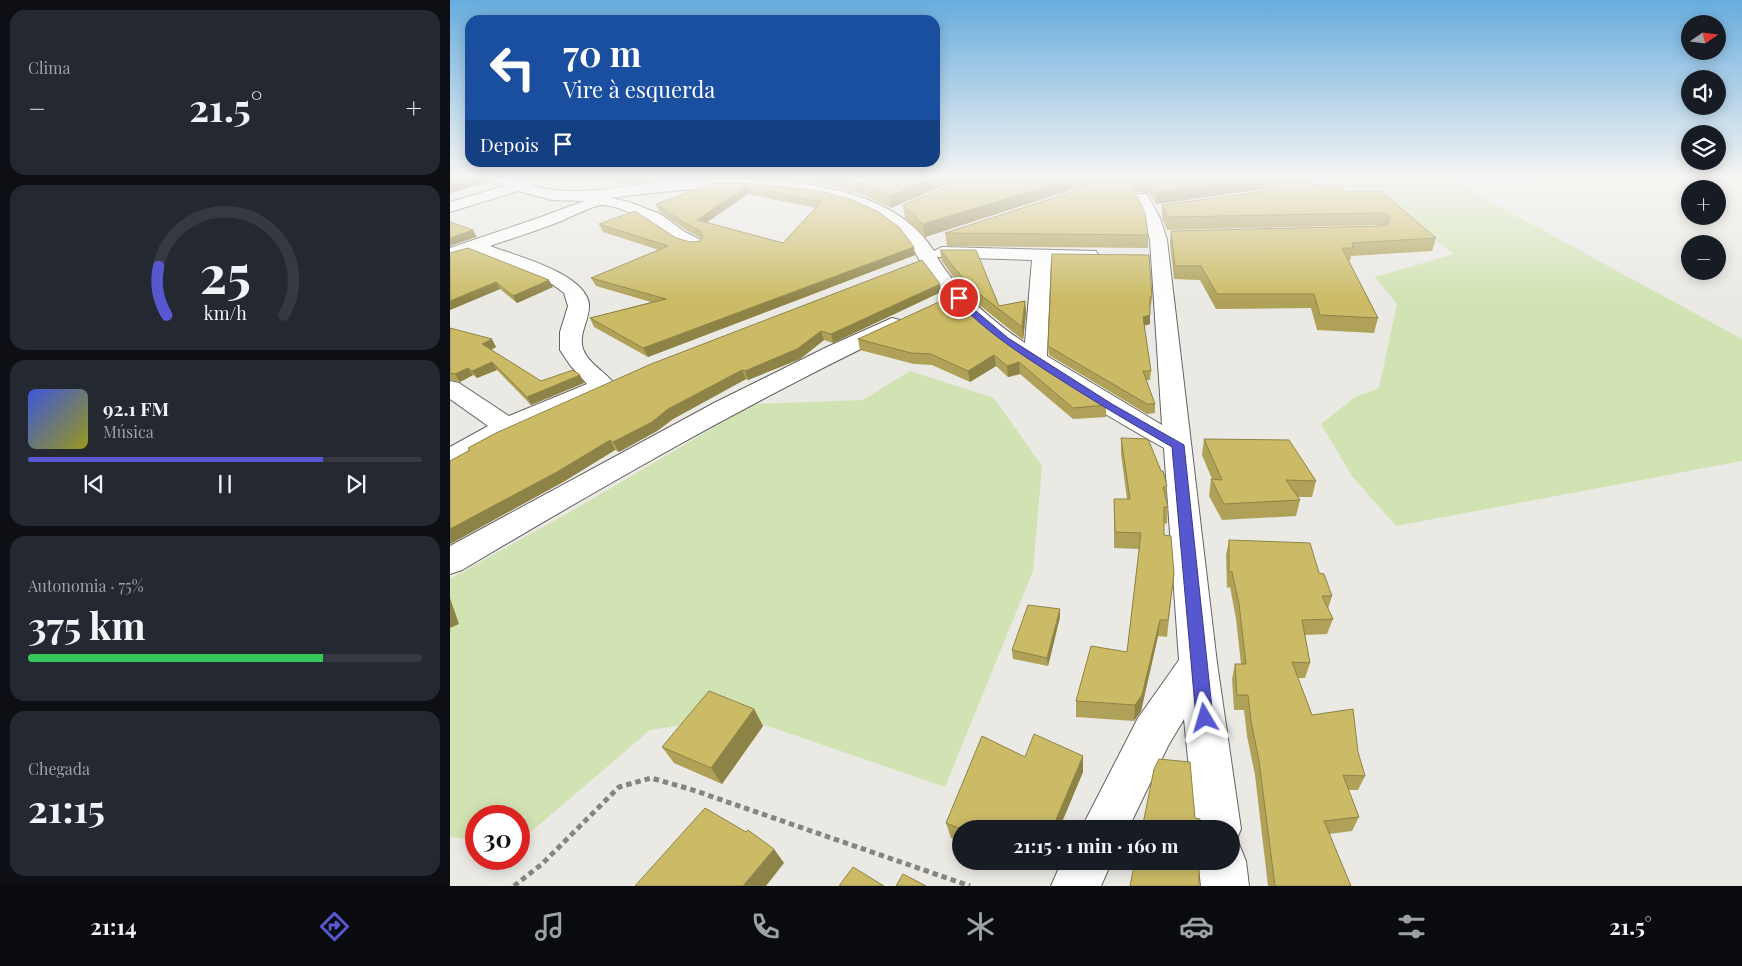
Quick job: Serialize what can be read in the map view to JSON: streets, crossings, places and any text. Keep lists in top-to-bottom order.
{
  "north": "right",
  "page": {
    "tile": [
      "Clima",
      ["Autonomia · 75%", "375 km"],
      ["Chegada", "21:15"]
    ],
    "map_buttons": ["+", "−"],
    "turn": ["70 m", "Vire à esquerda"],
    "heat": ["−", "21.5°", "+"],
    "then": "Depois",
    "song": ["92.1 FM", "Música"],
    "limit": "30",
    "trip": "21:15 · 1 min · 160 m",
    "tabs": ["21:14", "21.5°"],
    "gauge": ["25", "km/h"]
  }
}
